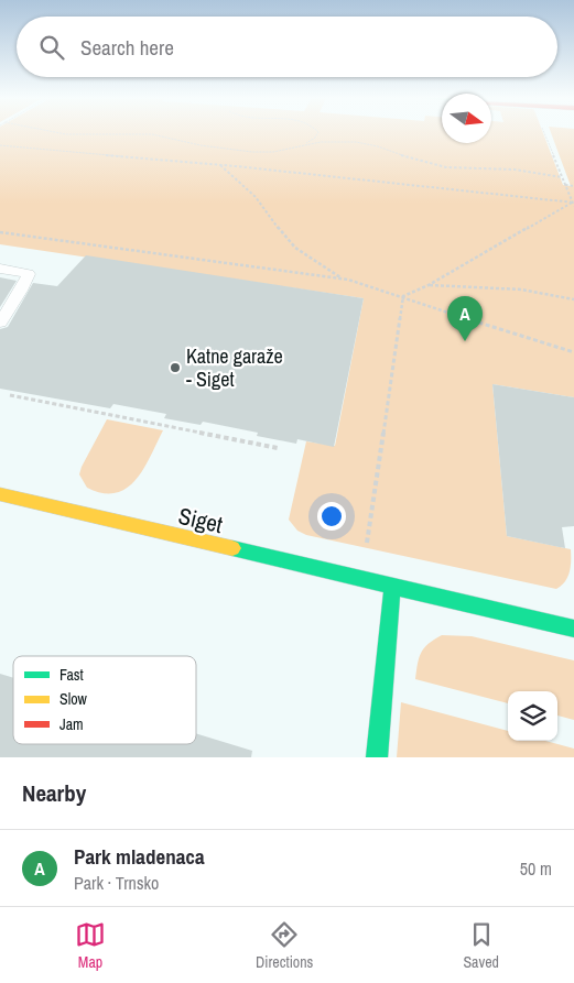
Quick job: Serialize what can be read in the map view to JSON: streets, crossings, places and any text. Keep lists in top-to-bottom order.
{
  "streets": {
    "street": ["Siget"]
  },
  "places": ["Katne garaže - Siget"],
  "legend": ["Fast", "Slow", "Jam"],
  "north": "right",
  "page": {
    "search": "Search here",
    "pins": "A",
    "heading": "Nearby",
    "list": [
      {
        "mark": "A",
        "name": "Park mladenaca",
        "note": "Park · Trnsko",
        "value": "50 m"
      }
    ],
    "nav": ["Map", "Directions", "Saved"]
  }
}
